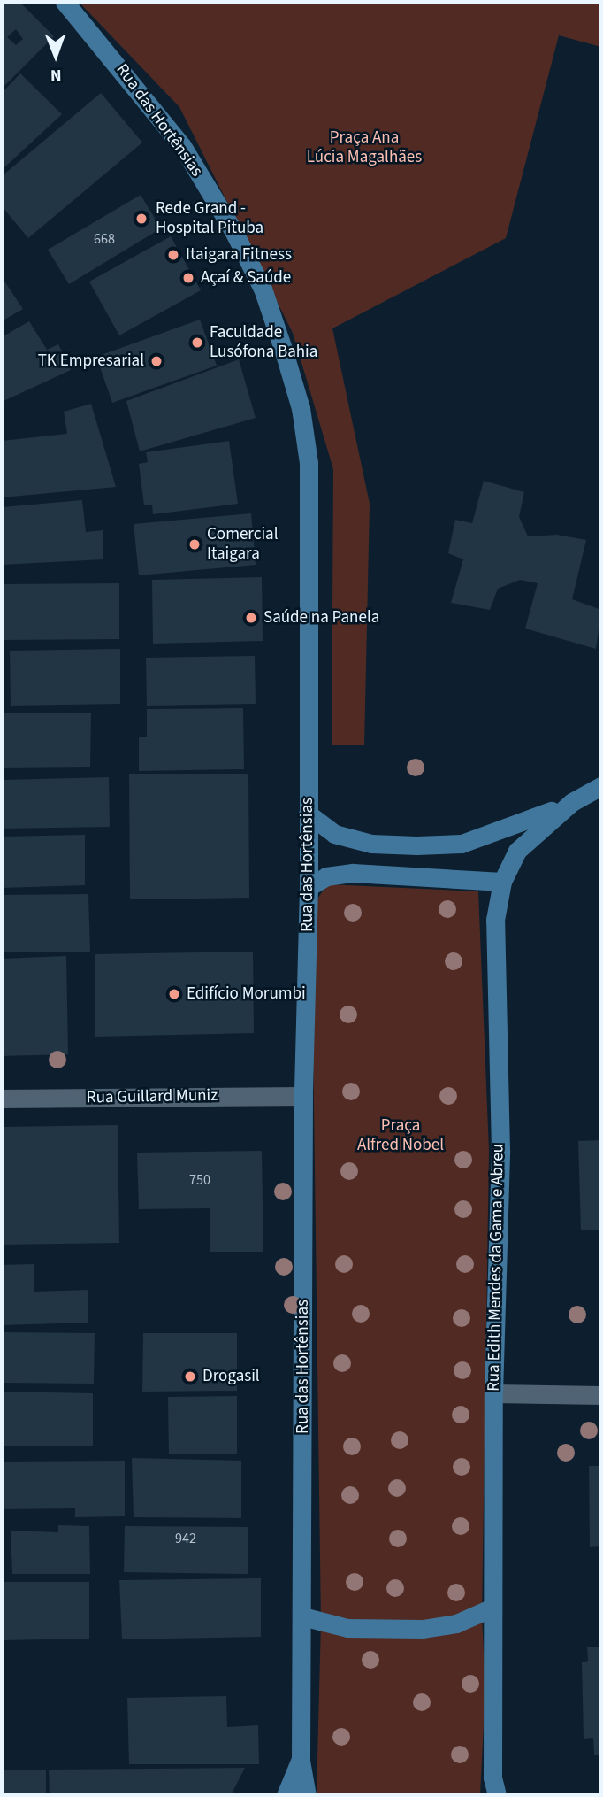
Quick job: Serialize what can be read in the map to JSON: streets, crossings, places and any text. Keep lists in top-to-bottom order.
{
  "streets": {
    "street": ["Rua das Hortênsias", "Rua Guillard Muniz", "Rua Edith Mendes da Gama e Abreu"]
  },
  "crossings": [
    ["Rua das Hortênsias", "Rua Guillard Muniz"]
  ],
  "parks": ["Praça Ana Lúcia Magalhães", "Praça Alfred Nobel"],
  "places": [
    "Rede Grand - Hospital Pituba",
    "Itaigara Fitness",
    "Açaí & Saúde",
    "Faculdade Lusófona Bahia",
    "TK Empresarial",
    "Comercial Itaigara",
    "Saúde na Panela",
    "Edifício Morumbi",
    "Drogasil"
  ],
  "house_numbers": ["668", "750", "942"],
  "north": "bottom"
}
